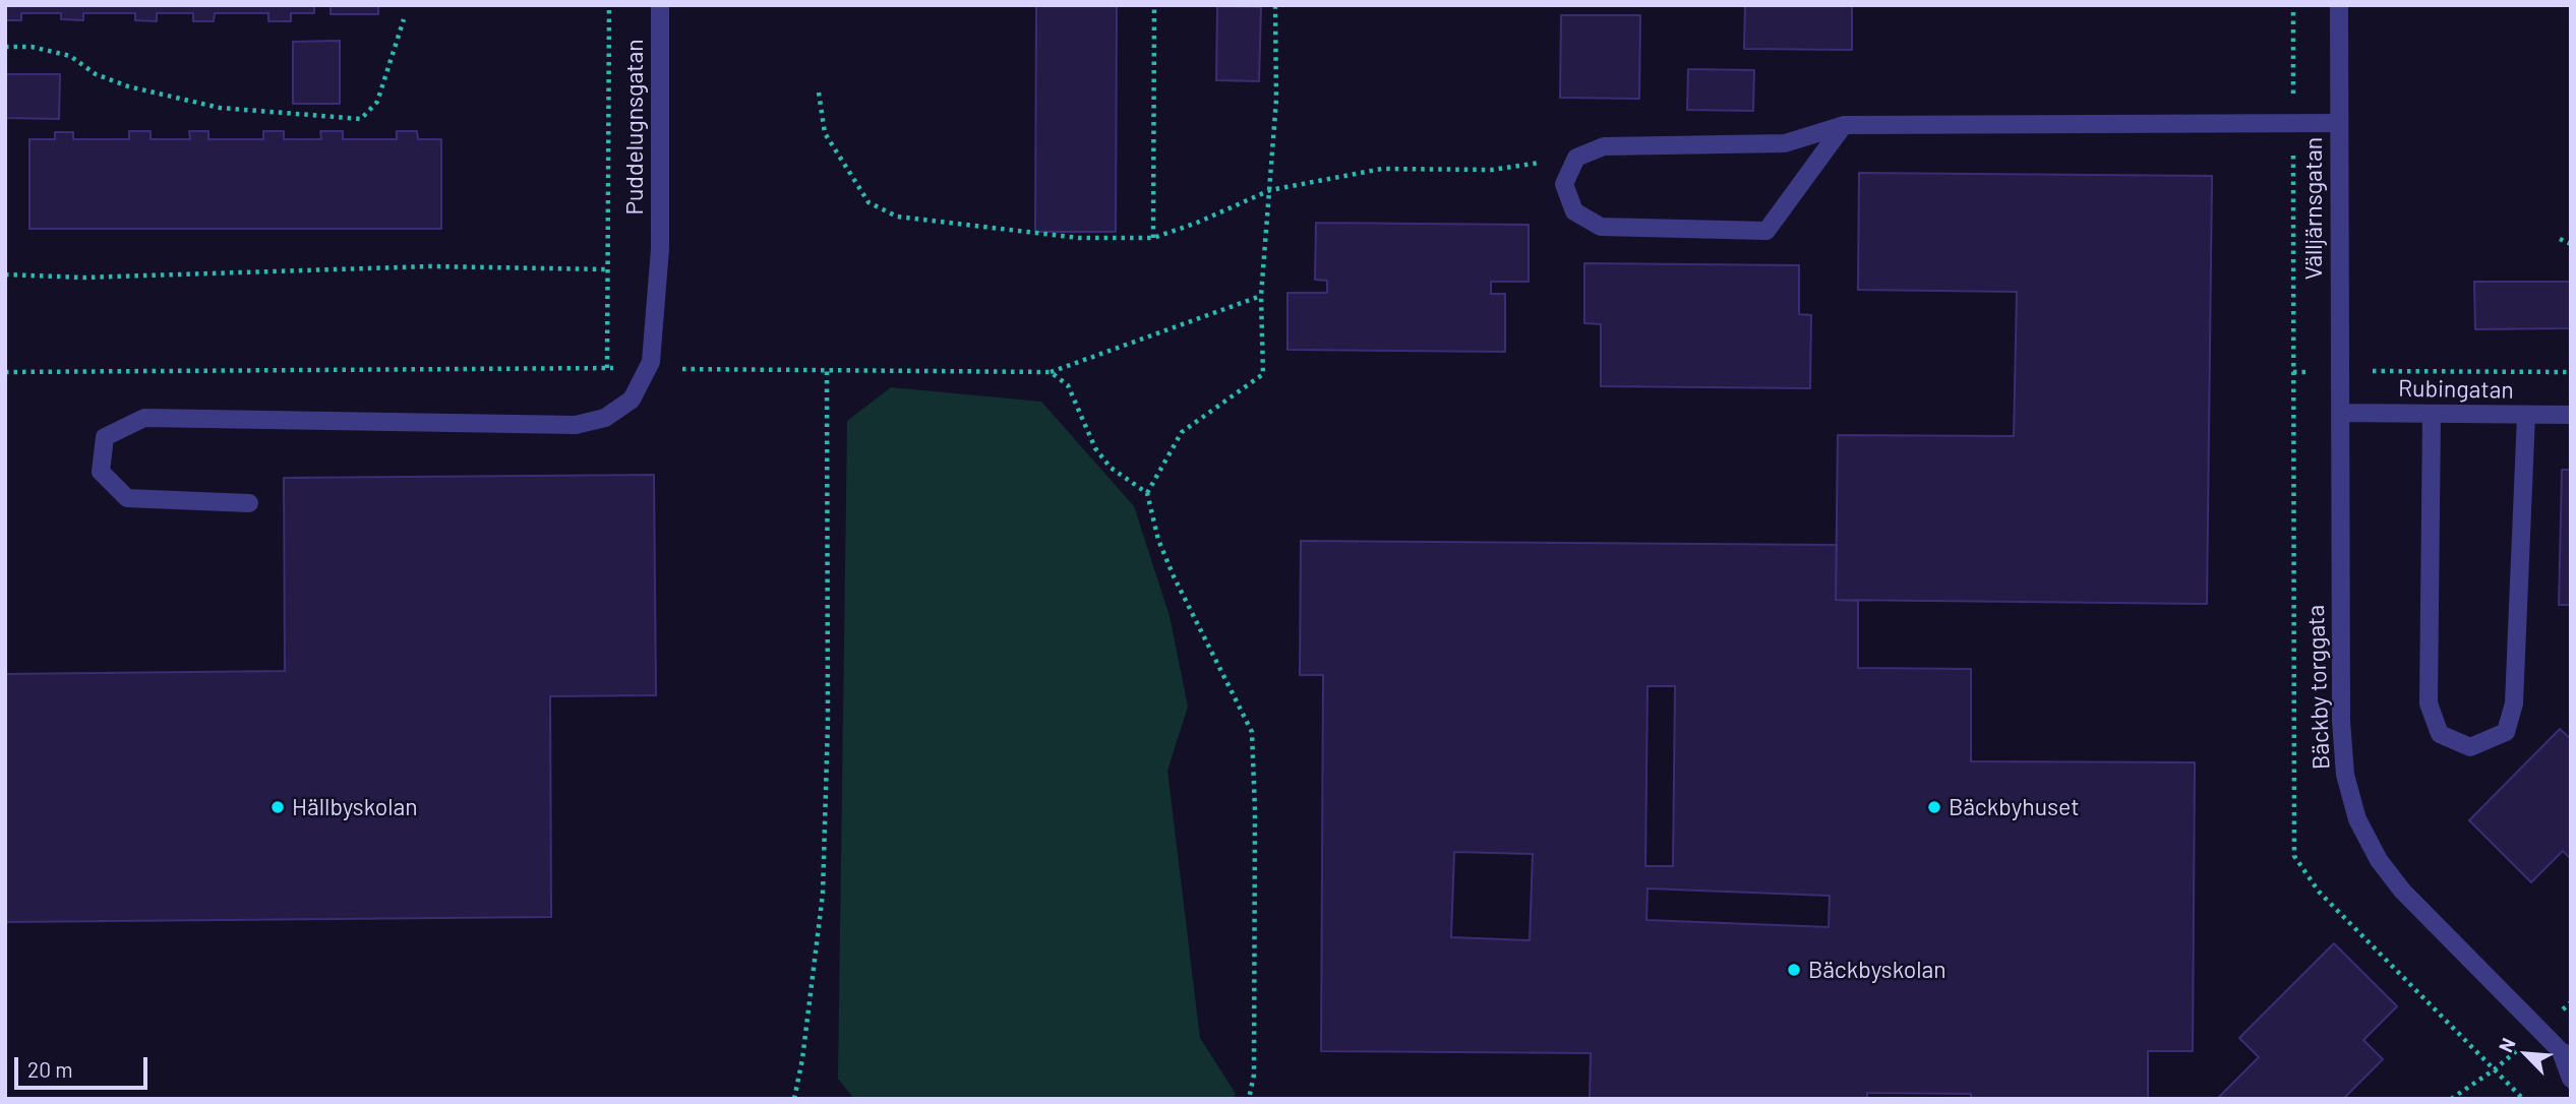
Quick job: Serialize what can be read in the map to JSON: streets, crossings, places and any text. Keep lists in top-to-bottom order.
{
  "streets": {
    "street": [
      "Puddelugnsgatan",
      "Välljärnsgatan",
      "Rubingatan",
      "Bäckby torggata"
    ]
  },
  "crossings": [
    ["Välljärnsgatan", "Rubingatan"],
    ["Välljärnsgatan", "Bäckby torggata"],
    ["Rubingatan", "Bäckby torggata"]
  ],
  "places": ["Hällbyskolan", "Bäckbyhuset", "Bäckbyskolan"],
  "scale_bar": "20 m",
  "north": "top left"
}
